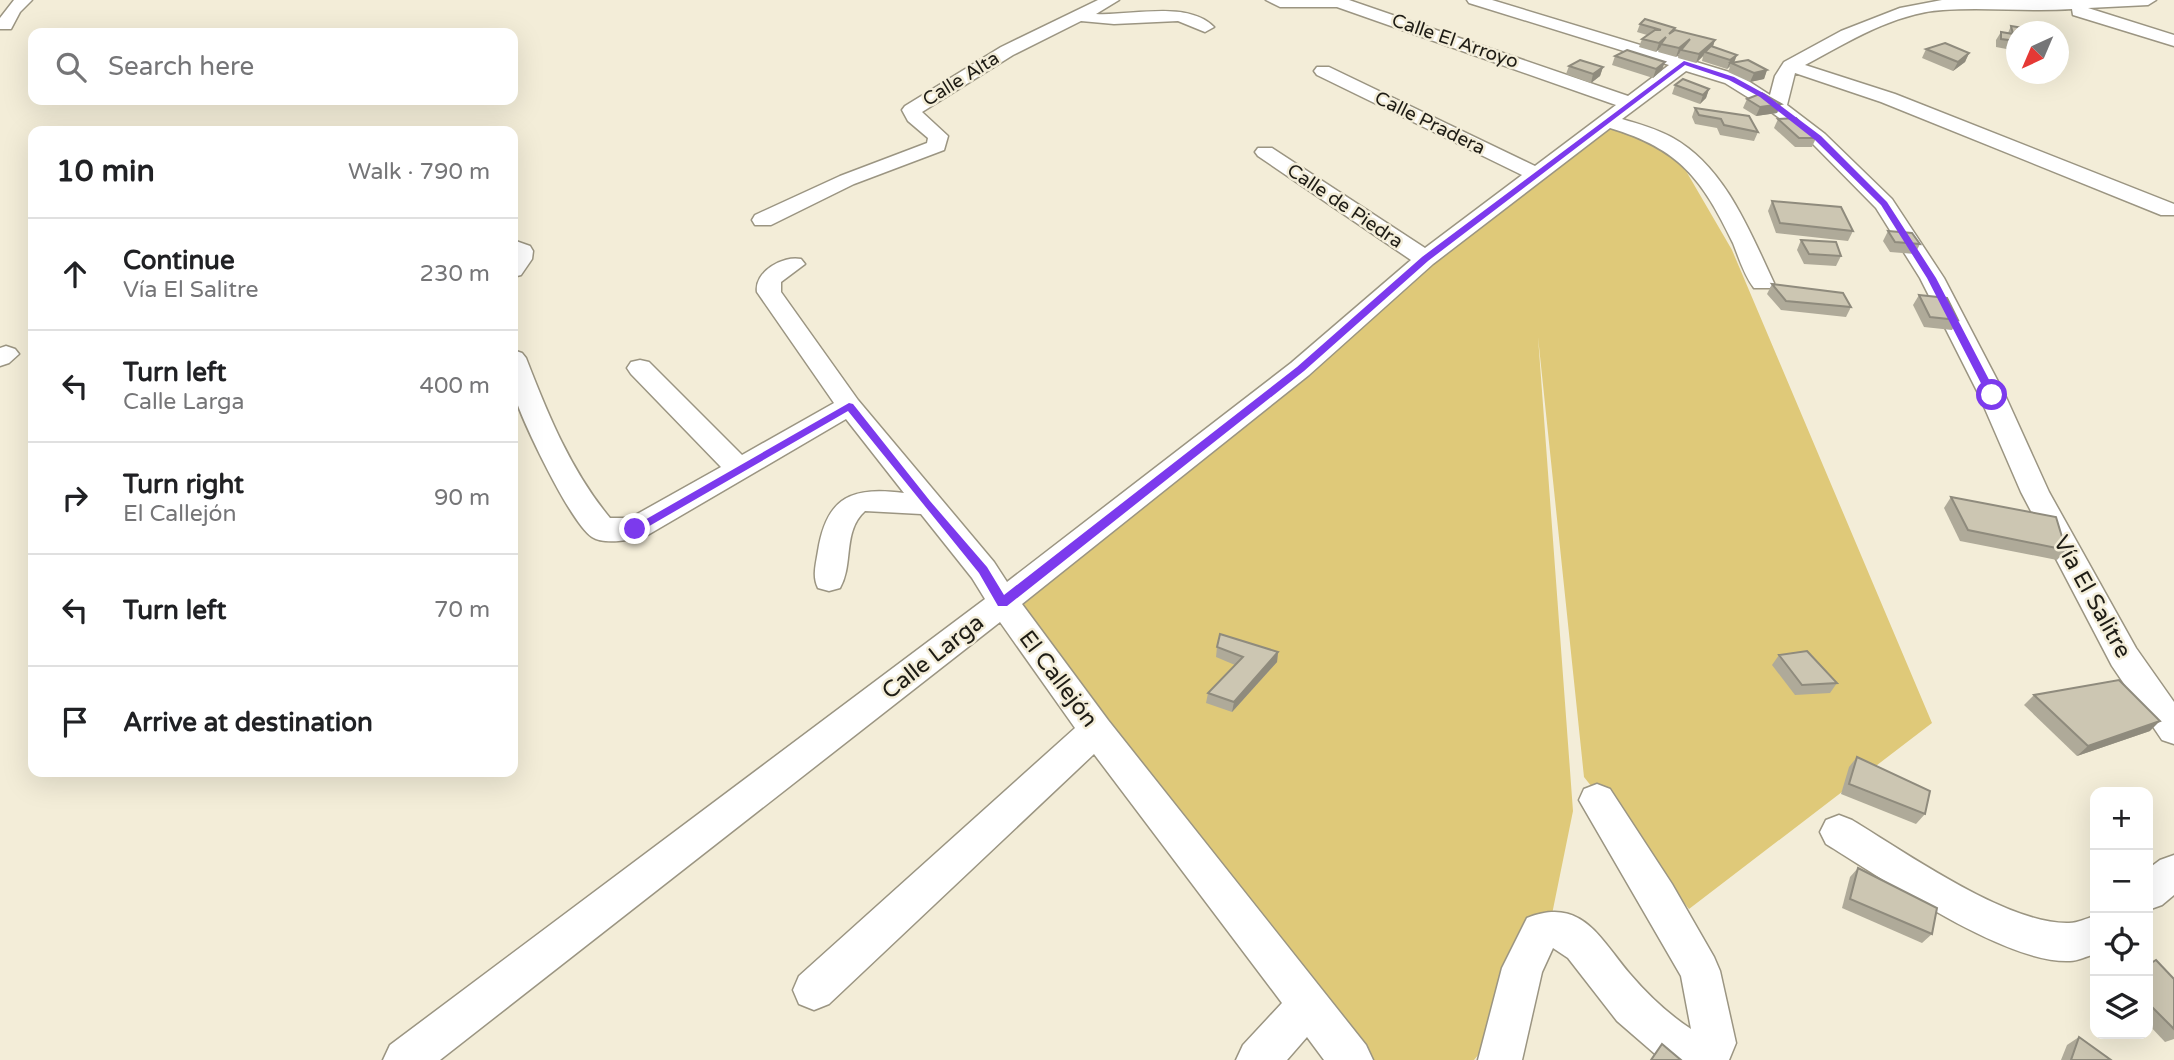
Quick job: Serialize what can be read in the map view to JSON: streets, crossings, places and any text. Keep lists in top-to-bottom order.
{
  "streets": {
    "street": [
      "Calle El Arroyo",
      "Calle Alta",
      "Calle Pradera",
      "Calle de Piedra",
      "Vía El Salitre",
      "Calle Larga",
      "El Callejón"
    ]
  },
  "crossings": [
    ["Calle El Arroyo", "Calle Larga"],
    ["Calle Pradera", "Calle Larga"],
    ["Calle de Piedra", "Calle Larga"],
    ["Vía El Salitre", "Calle Larga"],
    ["Calle Larga", "El Callejón"]
  ],
  "north": "bottom left",
  "page": {
    "search": "Search here",
    "heading": ["10 min", "Walk · 790 m"],
    "list": [
      ["Continue", "Vía El Salitre", "230 m"],
      ["Turn left", "Calle Larga", "400 m"],
      ["Turn right", "El Callejón", "90 m"],
      ["Turn left", "70 m"],
      "Arrive at destination"
    ],
    "map_buttons": ["+", "−"]
  }
}
